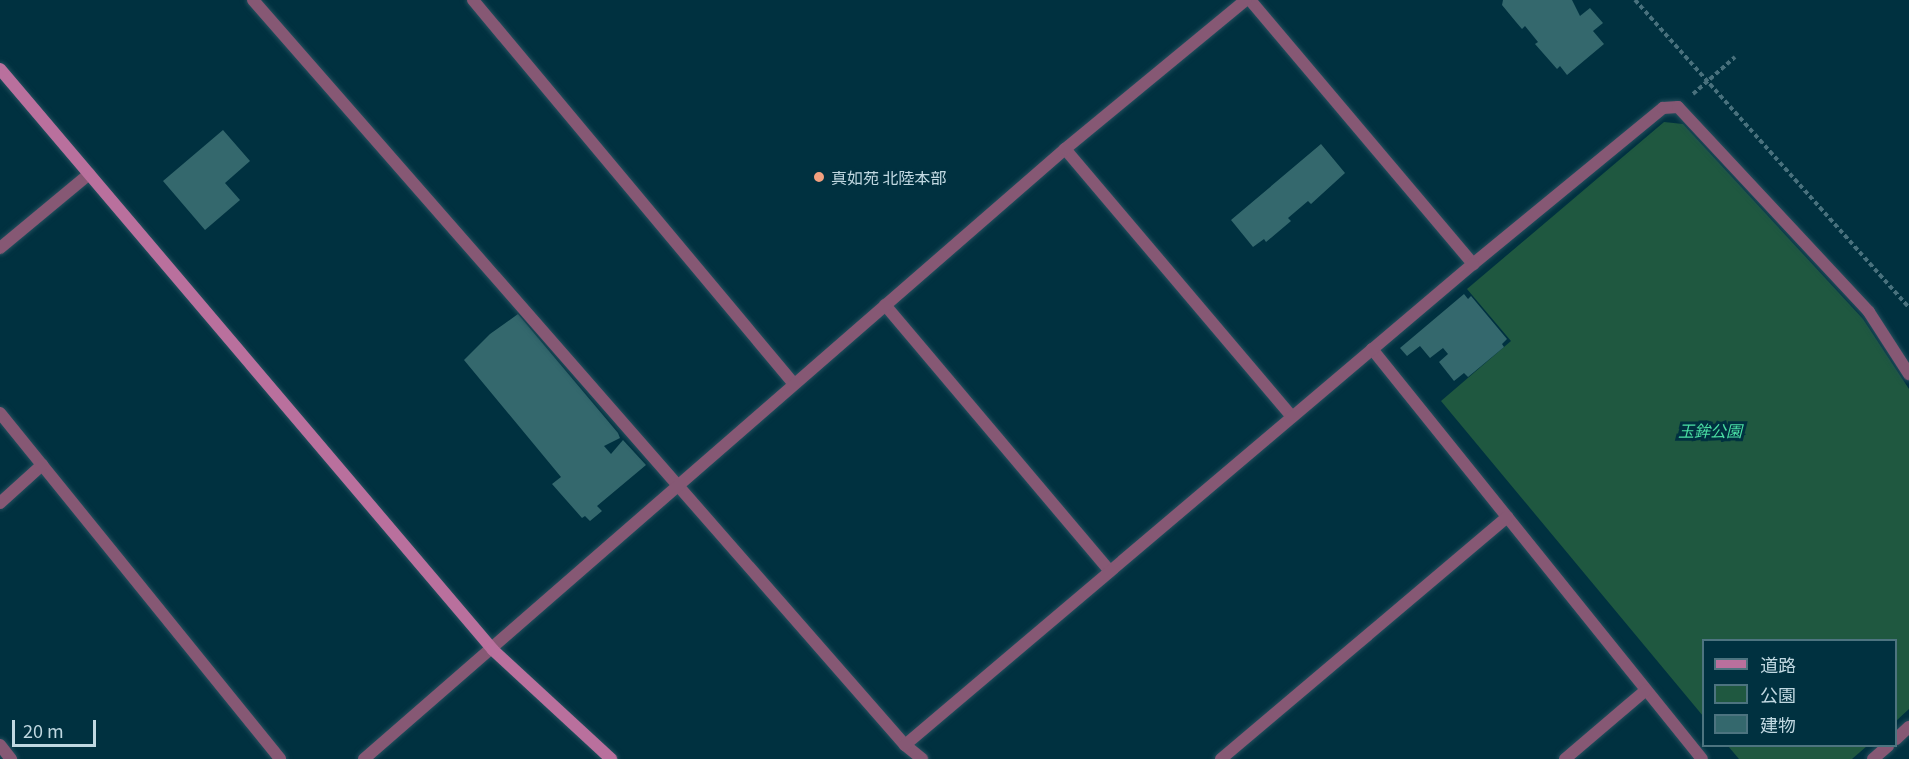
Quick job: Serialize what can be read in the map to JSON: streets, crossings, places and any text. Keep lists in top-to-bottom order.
{
  "parks": ["玉鉾公園"],
  "places": ["真如苑 北陸本部"],
  "legend": ["道路", "公園", "建物"],
  "scale_bar": "20 m"
}
